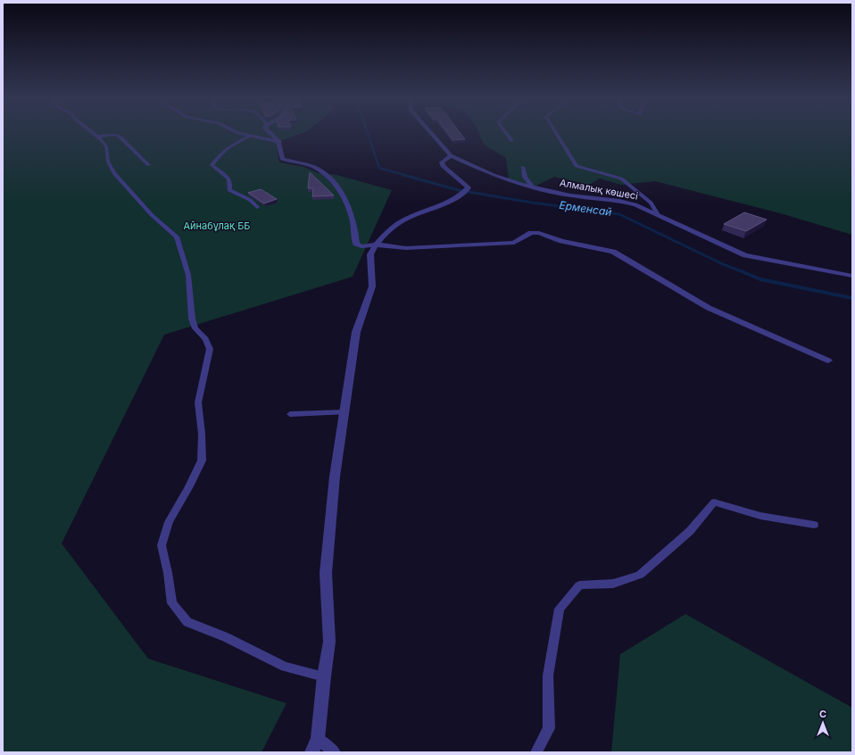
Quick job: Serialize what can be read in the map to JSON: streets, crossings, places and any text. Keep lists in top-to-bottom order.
{
  "streets": {
    "street": ["Алмалық көшесі"]
  },
  "water": ["Ерменсай"],
  "parks": ["Айнабұлақ ББ"],
  "north": "top"
}
